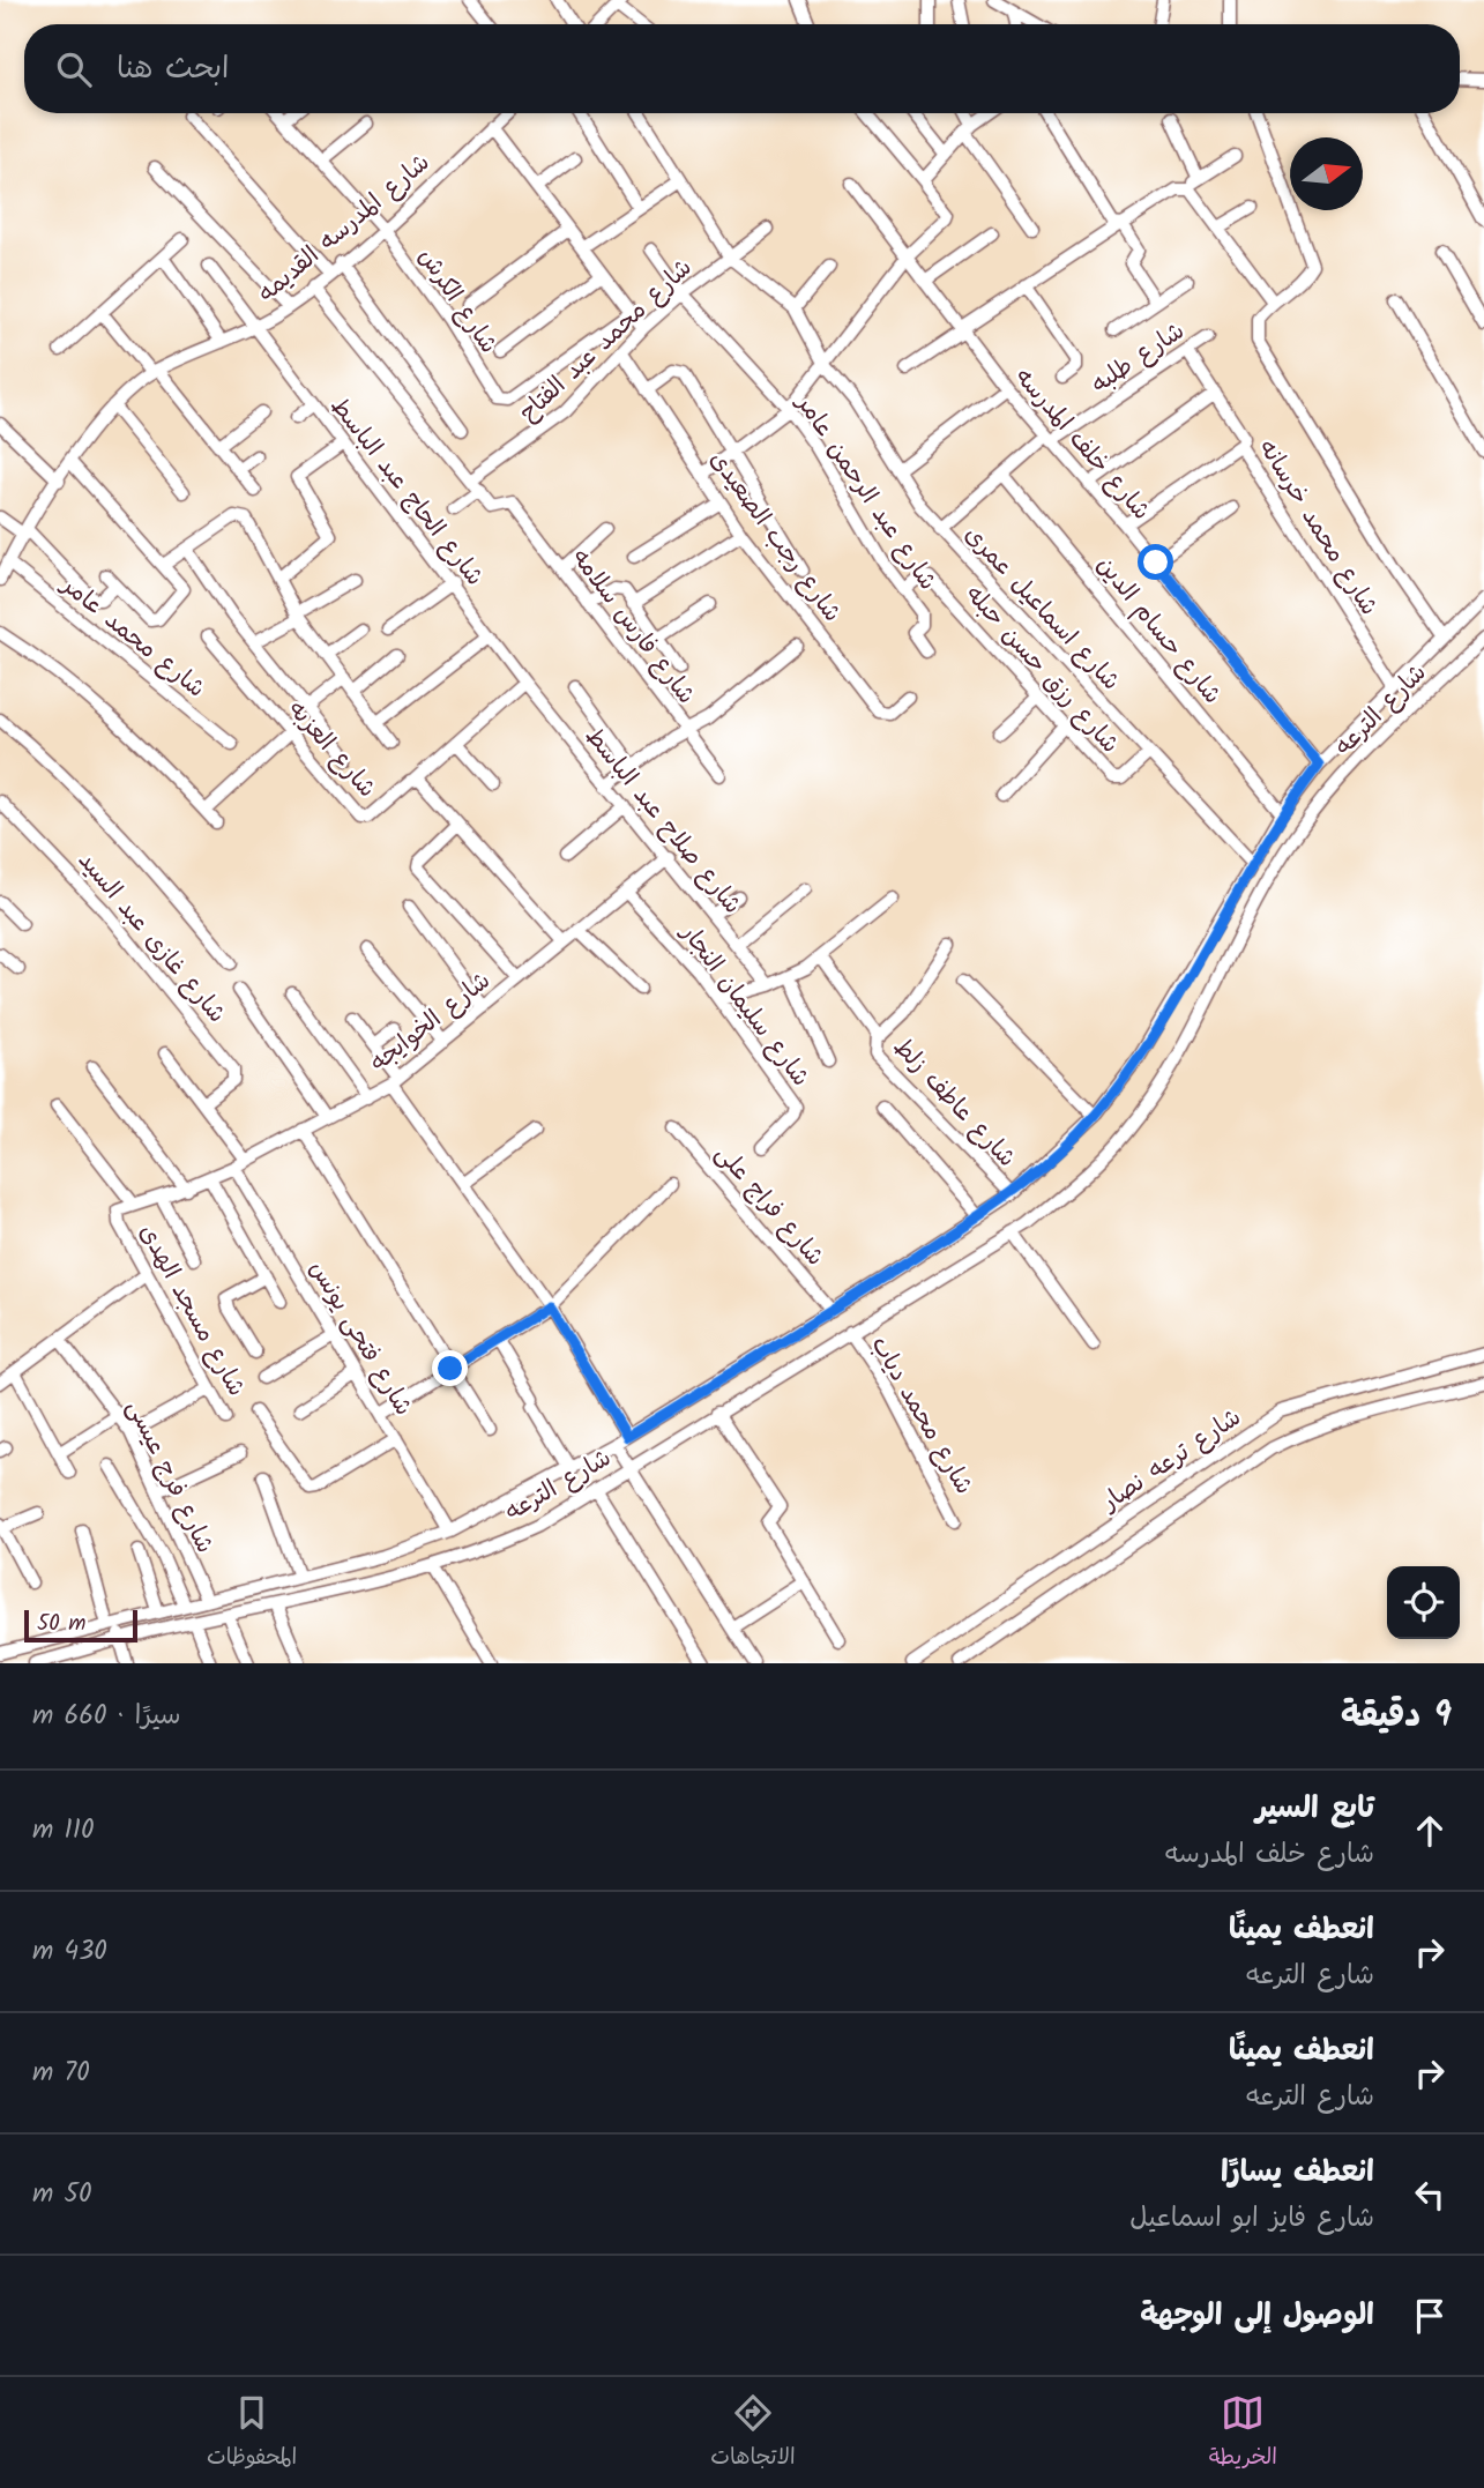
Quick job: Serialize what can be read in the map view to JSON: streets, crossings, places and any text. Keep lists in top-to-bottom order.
{
  "streets": {
    "street": [
      "شارع المدرسه القديمه",
      "شارع الكرش",
      "شارع محمد عبد الفتاح",
      "شارع طلبه",
      "شارع خلف المدرسه",
      "شارع الحاج عبد الباسط",
      "شارع عبد الرحمن عامر",
      "شارع محمد خرسانه",
      "شارع رجب الصعيدى",
      "شارع اسماعيل عمرى",
      "شارع فارس سلامه",
      "شارع حسام الدين",
      "شارع محمد عامر",
      "شارع رزق حسن حبله",
      "شارع الترعه",
      "شارع العزبه",
      "شارع صلاح عبد الباسط",
      "شارع غازى عبد السيد",
      "شارع سليمان النجار",
      "شارع الخوايجه",
      "شارع عاطف زلط",
      "شارع فراج على",
      "شارع مسجد الهدى",
      "شارع فتحى يونس",
      "شارع محمد دياب",
      "شارع ترعه نصار",
      "شارع فرج عيسى"
    ]
  },
  "crossings": [
    ["شارع المدرسه القديمه", "شارع الكرش"],
    ["شارع المدرسه القديمه", "شارع الحاج عبد الباسط"],
    ["شارع المدرسه القديمه", "شارع محمد عامر"],
    ["شارع الكرش", "شارع محمد عبد الفتاح"],
    ["شارع محمد عبد الفتاح", "شارع عبد الرحمن عامر"],
    ["شارع محمد عبد الفتاح", "شارع رجب الصعيدى"],
    ["شارع محمد عبد الفتاح", "شارع فارس سلامه"],
    ["شارع طلبه", "شارع خلف المدرسه"],
    ["شارع طلبه", "شارع محمد خرسانه"],
    ["شارع طلبه", "شارع اسماعيل عمرى"],
    ["شارع طلبه", "شارع حسام الدين"],
    ["شارع خلف المدرسه", "شارع الترعه"],
    ["شارع الحاج عبد الباسط", "شارع صلاح عبد الباسط"],
    ["شارع عبد الرحمن عامر", "شارع رزق حسن حبله"],
    ["شارع محمد خرسانه", "شارع الترعه"],
    ["شارع اسماعيل عمرى", "شارع رزق حسن حبله"],
    ["شارع اسماعيل عمرى", "شارع الترعه"],
    ["شارع حسام الدين", "شارع الترعه"],
    ["شارع الترعه", "شارع الخوايجه"],
    ["شارع الترعه", "شارع عاطف زلط"],
    ["شارع الترعه", "شارع فراج على"],
    ["شارع الترعه", "شارع فتحى يونس"],
    ["شارع الترعه", "شارع محمد دياب"],
    ["شارع الترعه", "شارع فرج عيسى"],
    ["شارع العزبه", "شارع الخوايجه"],
    ["شارع صلاح عبد الباسط", "شارع الخوايجه"],
    ["شارع غازى عبد السيد", "شارع فتحى يونس"],
    ["شارع سليمان النجار", "شارع الخوايجه"],
    ["شارع الخوايجه", "شارع مسجد الهدى"],
    ["شارع الخوايجه", "شارع فتحى يونس"]
  ],
  "scale_bar": "50 m",
  "north": "right",
  "page": {
    "search": "ابحث هنا",
    "scale": "50 m",
    "heading": ["9 دقيقة", "سيرًا · 660 m"],
    "list": [
      ["تابع السير", "شارع خلف المدرسه", "110 m"],
      ["انعطف يمينًا", "شارع الترعه", "430 m"],
      ["انعطف يمينًا", "شارع الترعه", "70 m"],
      ["انعطف يسارًا", "شارع فايز ابو اسماعيل", "50 m"],
      "الوصول إلى الوجهة"
    ],
    "nav": ["الخريطة", "الاتجاهات", "المحفوظات"]
  }
}
